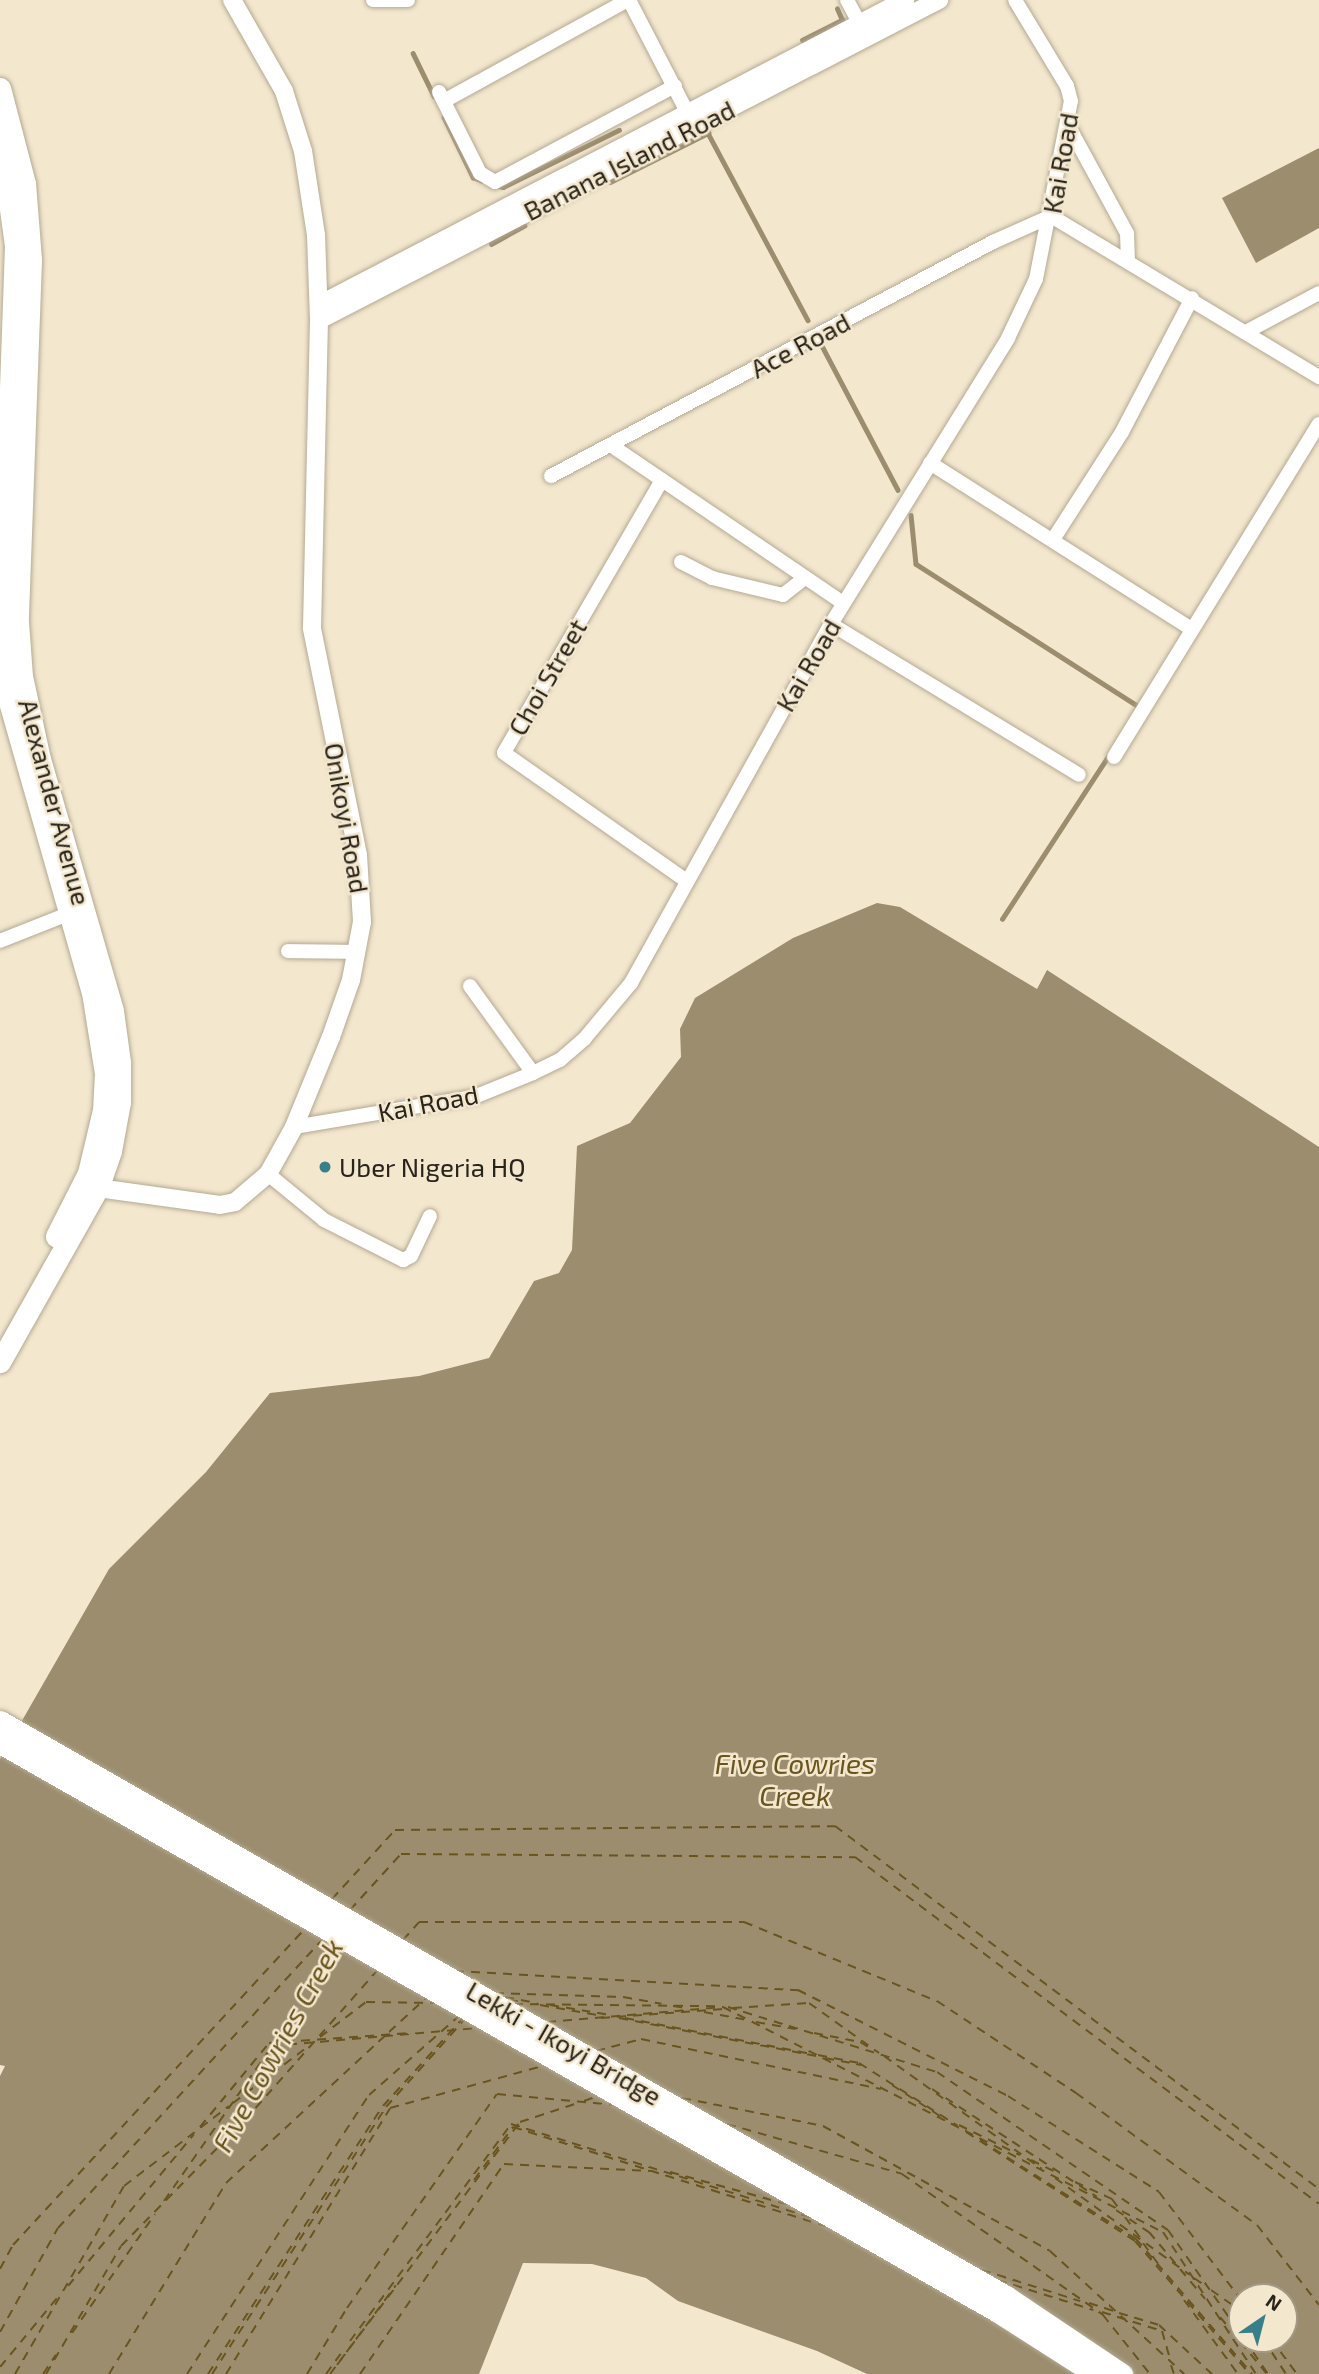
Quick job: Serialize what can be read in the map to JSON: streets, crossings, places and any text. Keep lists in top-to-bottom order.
{
  "streets": {
    "main road": ["Alexander Avenue", "Lekki - Ikoyi Bridge"],
    "street": [
      "Banana Island Road",
      "Kai Road",
      "Ace Road",
      "Choi Street",
      "Onikoyi Road"
    ]
  },
  "crossings": [
    ["Banana Island Road", "Onikoyi Road"],
    ["Kai Road", "Ace Road"],
    ["Kai Road", "Choi Street"],
    ["Kai Road", "Onikoyi Road"],
    ["Alexander Avenue", "Onikoyi Road"]
  ],
  "water": ["Five Cowries Creek"],
  "places": ["Uber Nigeria HQ"],
  "north": "top right"
}
